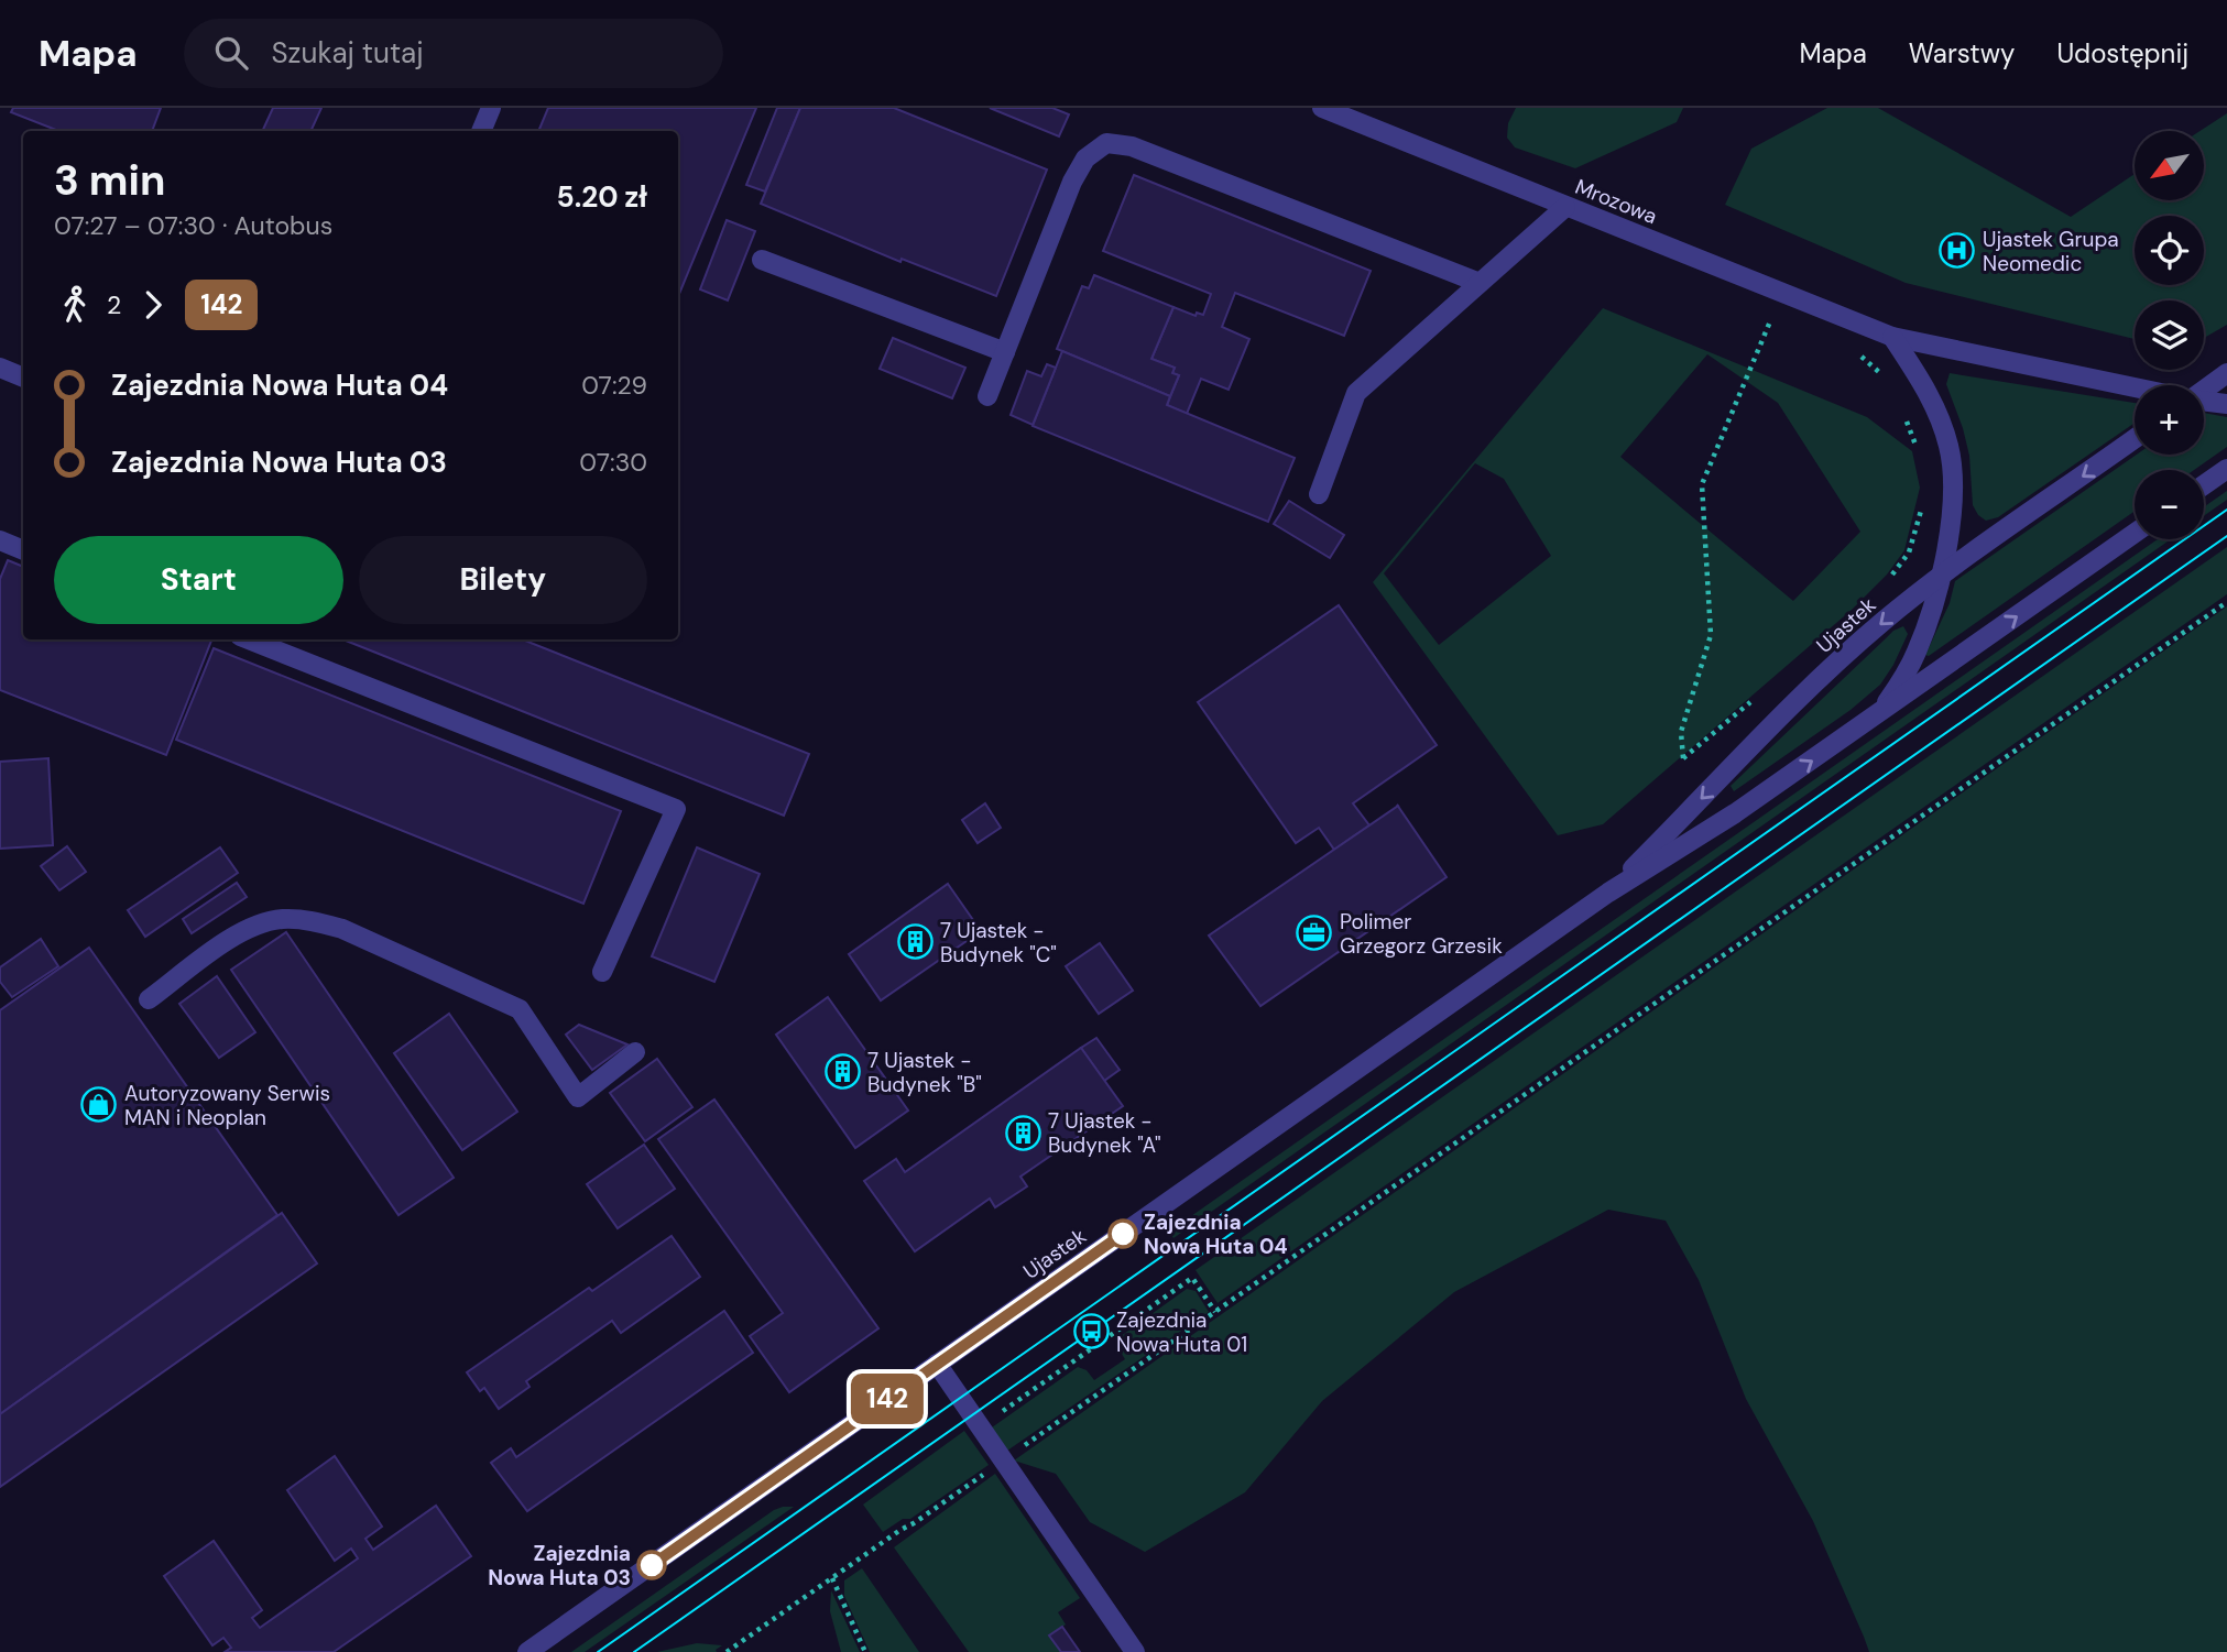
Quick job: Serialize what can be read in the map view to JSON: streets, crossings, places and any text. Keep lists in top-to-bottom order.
{
  "streets": {
    "street": ["Mrozowa", "Ujastek"]
  },
  "places": {
    "hospital": ["Ujastek Grupa Neomedic"],
    "office": ["Polimer Grzegorz Grzesik"],
    "building": ["7 Ujastek - Budynek \"C\"", "7 Ujastek - Budynek \"B\"", "7 Ujastek - Budynek \"A\""],
    "shop": ["Autoryzowany Serwis MAN i Neoplan"],
    "other": ["Zajezdnia Nowa Huta 04", "Zajezdnia Nowa Huta 03"],
    "bus stop": ["Zajezdnia Nowa Huta 01"]
  },
  "lines": ["bus line 142"],
  "north": "bottom left",
  "page": {
    "header": "Mapa",
    "search": "Szukaj tutaj",
    "nav": ["Mapa", "Warstwy", "Udostępnij"],
    "on_map": "142",
    "map_buttons": ["+", "−"],
    "heading": ["3 min", "07:27 – 07:30 · Autobus", "5.20 zł"],
    "legs": ["2", "142"],
    "list": [
      {
        "name": "Zajezdnia Nowa Huta 04",
        "value": "07:29"
      },
      {
        "name": "Zajezdnia Nowa Huta 03",
        "value": "07:30"
      }
    ],
    "buttons": ["Start", "Bilety"]
  }
}
